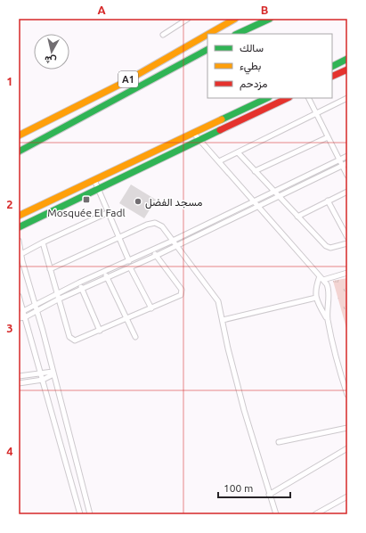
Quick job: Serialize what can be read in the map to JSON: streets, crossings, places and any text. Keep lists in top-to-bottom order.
{
  "streets": {
    "main road": ["A1"]
  },
  "places": {
    "transit": ["Mosquée El Fadl"],
    "other": ["مسجد الفضل"]
  },
  "legend": ["سالك", "بطيء", "مزدحم"],
  "scale_bar": "100 m",
  "north": "bottom",
  "grid": {
    "columns": ["A", "B"],
    "rows": [
      "1",
      "2",
      "3",
      "4"
    ]
  }
}
